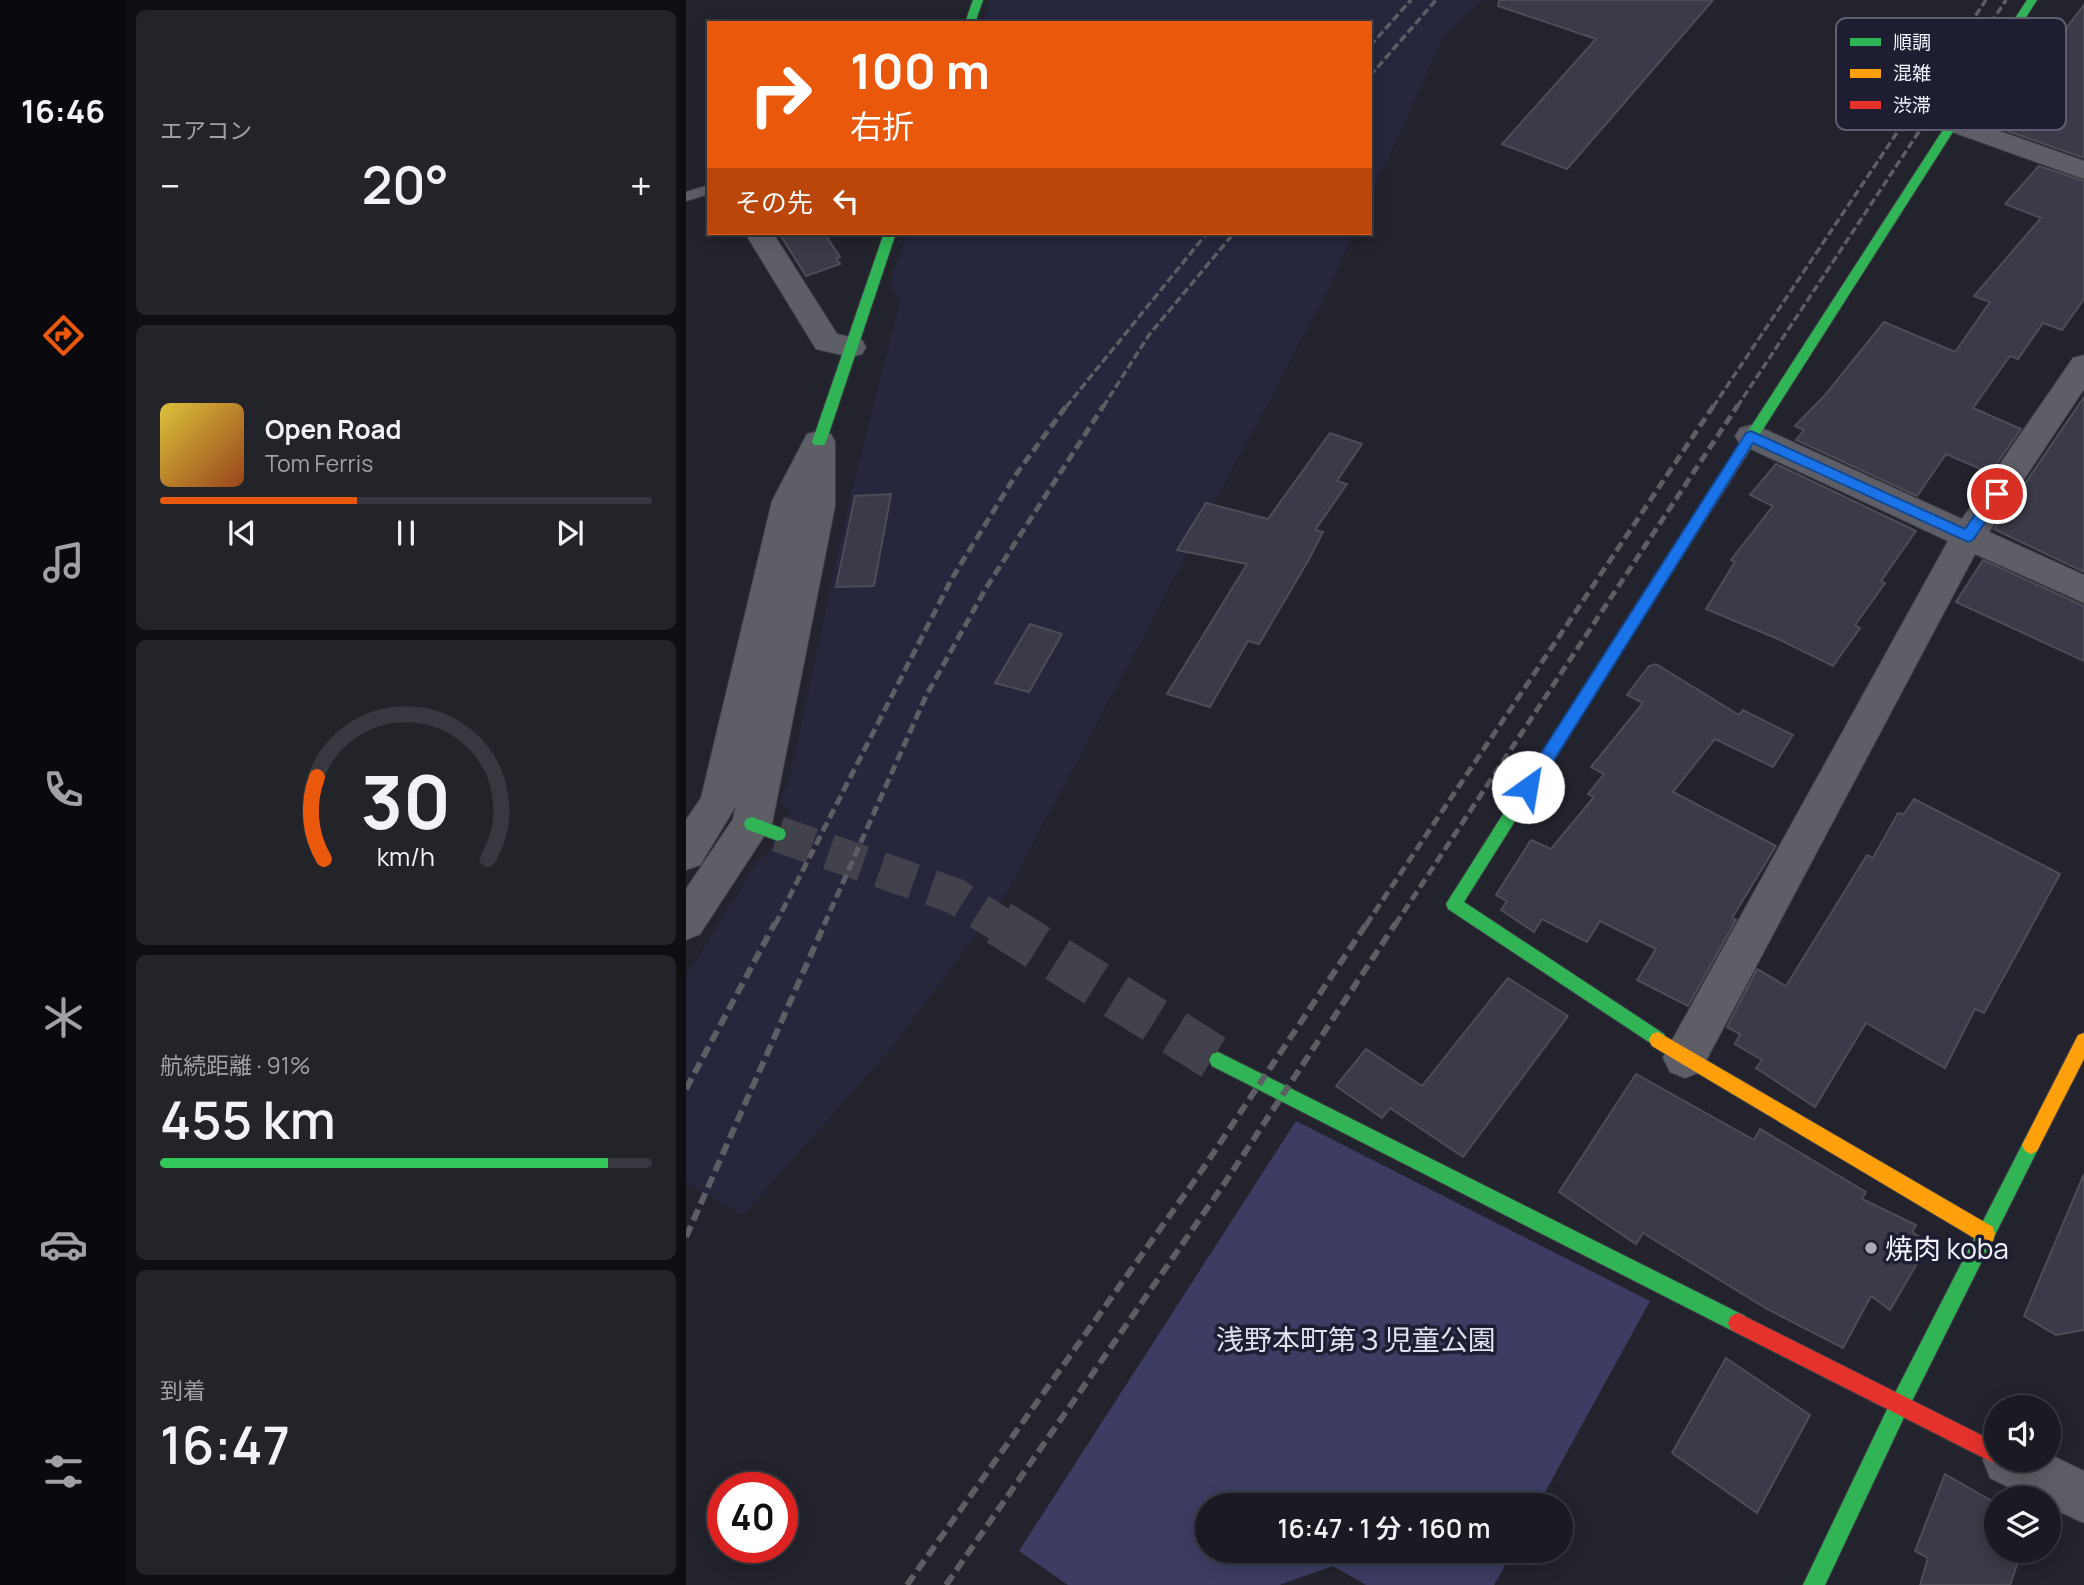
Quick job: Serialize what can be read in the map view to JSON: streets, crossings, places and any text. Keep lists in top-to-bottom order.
{
  "parks": ["浅野本町第３児童公園"],
  "places": ["焼肉 koba"],
  "legend": ["順調", "混雑", "渋滞"],
  "page": {
    "tabs": "16:46",
    "tile": [
      "エアコン",
      ["航続距離 · 91%", "455 km"],
      ["到着", "16:47"]
    ],
    "turn": ["100 m", "右折"],
    "heat": ["−", "20°", "+"],
    "then": "その先",
    "song": ["Open Road", "Tom Ferris"],
    "limit": "40",
    "trip": "16:47 · 1 分 · 160 m",
    "gauge": ["30", "km/h"]
  }
}
